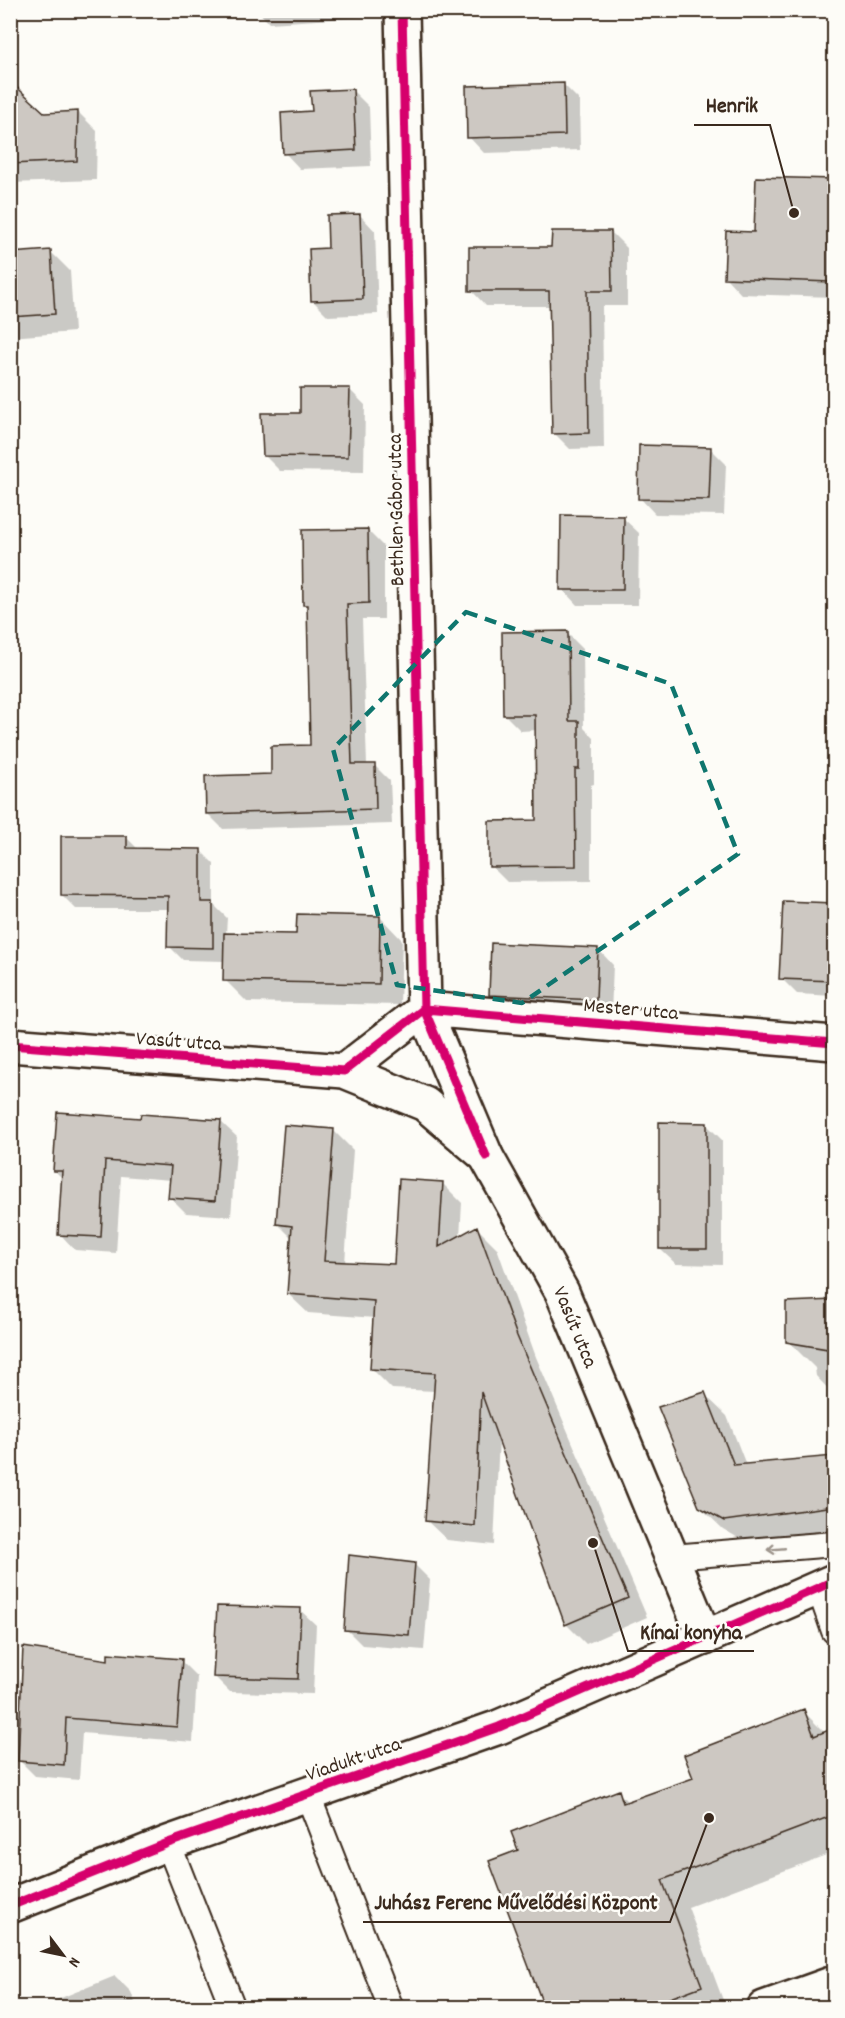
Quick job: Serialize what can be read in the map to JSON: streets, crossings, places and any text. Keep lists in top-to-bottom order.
{
  "streets": {
    "street": [
      "Bethlen Gábor utca",
      "Mester utca",
      "Vasút utca",
      "Viadukt utca"
    ]
  },
  "crossings": [
    ["Bethlen Gábor utca", "Mester utca"],
    ["Bethlen Gábor utca", "Vasút utca"],
    ["Vasút utca", "Viadukt utca"]
  ],
  "places": ["Henrik", "Kínai konyha", "Juhász Ferenc Művelődési Központ"],
  "north": "bottom right"
}
